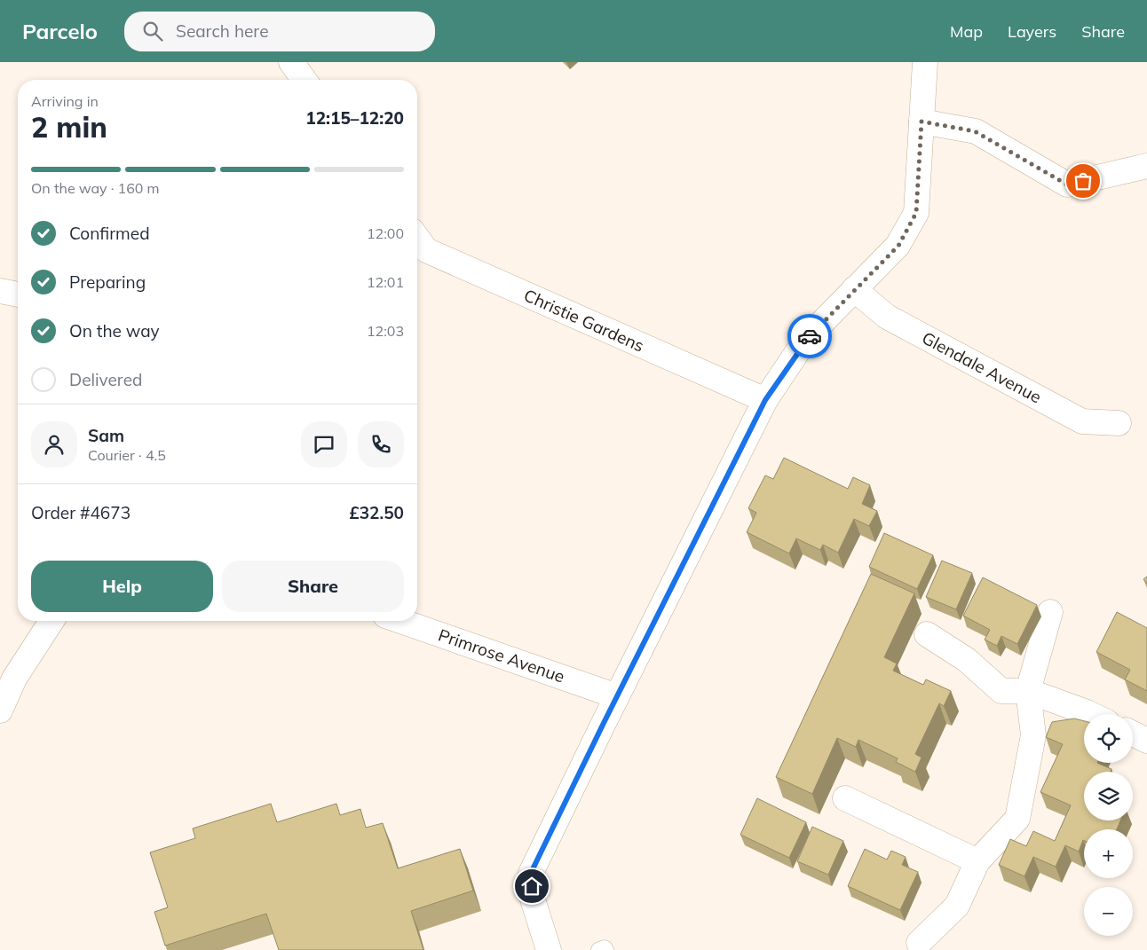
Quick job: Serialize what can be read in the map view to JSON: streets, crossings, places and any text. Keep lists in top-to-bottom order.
{
  "streets": {
    "street": ["Christie Gardens", "Glendale Avenue", "Primrose Avenue"]
  },
  "page": {
    "header": "Parcelo",
    "search": "Search here",
    "nav": ["Map", "Layers", "Share"],
    "heading": ["2 min", "Arriving in", "12:15–12:20"],
    "panel": [
      "Sam",
      "Courier · 4.5",
      "Order #4673",
      "£32.50"
    ],
    "bar": "On the way · 160 m",
    "list": [
      ["Confirmed", "12:00"],
      ["Preparing", "12:01"],
      ["On the way", "12:03"],
      "Delivered"
    ],
    "buttons": ["Help", "Share"],
    "map_buttons": ["+", "−"]
  }
}
